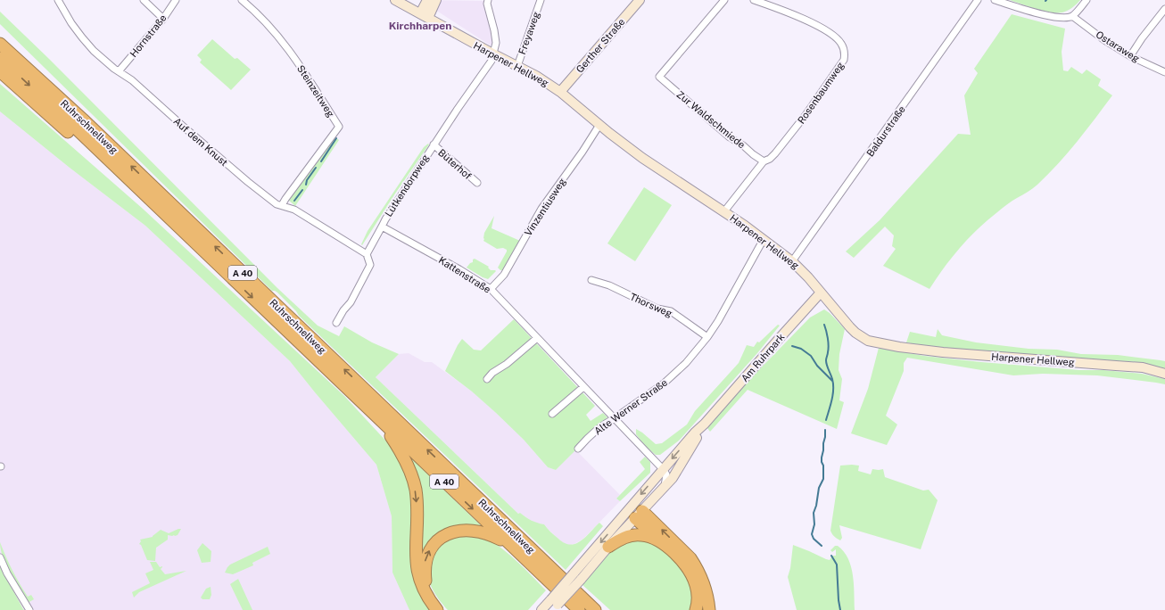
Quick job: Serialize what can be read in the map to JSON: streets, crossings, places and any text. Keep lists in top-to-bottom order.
{
  "streets": {
    "highway": ["Ruhrschnellweg", "A 40"],
    "main road": ["Gerther Straße", "Harpener Hellweg", "Am Ruhrpark"],
    "street": [
      "Freyaweg",
      "Hornstraße",
      "Ostaraweg",
      "Steinzeitweg",
      "Rosenbaumweg",
      "Zur Waldschmiede",
      "Baldurstraße",
      "Auf dem Knust",
      "Büterhof",
      "Lütkendorpweg",
      "Vinzentiusweg",
      "Kattenstraße",
      "Thorsweg",
      "Alte Werner Straße"
    ]
  },
  "crossings": [
    ["Freyaweg", "Harpener Hellweg"],
    ["Hornstraße", "Auf dem Knust"],
    ["Gerther Straße", "Harpener Hellweg"],
    ["Harpener Hellweg", "Rosenbaumweg"],
    ["Harpener Hellweg", "Baldurstraße"],
    ["Harpener Hellweg", "Lütkendorpweg"],
    ["Harpener Hellweg", "Vinzentiusweg"],
    ["Harpener Hellweg", "Am Ruhrpark"],
    ["Harpener Hellweg", "Alte Werner Straße"],
    ["Steinzeitweg", "Auf dem Knust"],
    ["Rosenbaumweg", "Zur Waldschmiede"],
    ["Auf dem Knust", "Lütkendorpweg"],
    ["Büterhof", "Lütkendorpweg"],
    ["Lütkendorpweg", "Kattenstraße"],
    ["Vinzentiusweg", "Kattenstraße"],
    ["Kattenstraße", "Am Ruhrpark"],
    ["Kattenstraße", "Alte Werner Straße"],
    ["Thorsweg", "Alte Werner Straße"]
  ],
  "districts": ["Kirchharpen"]
}
